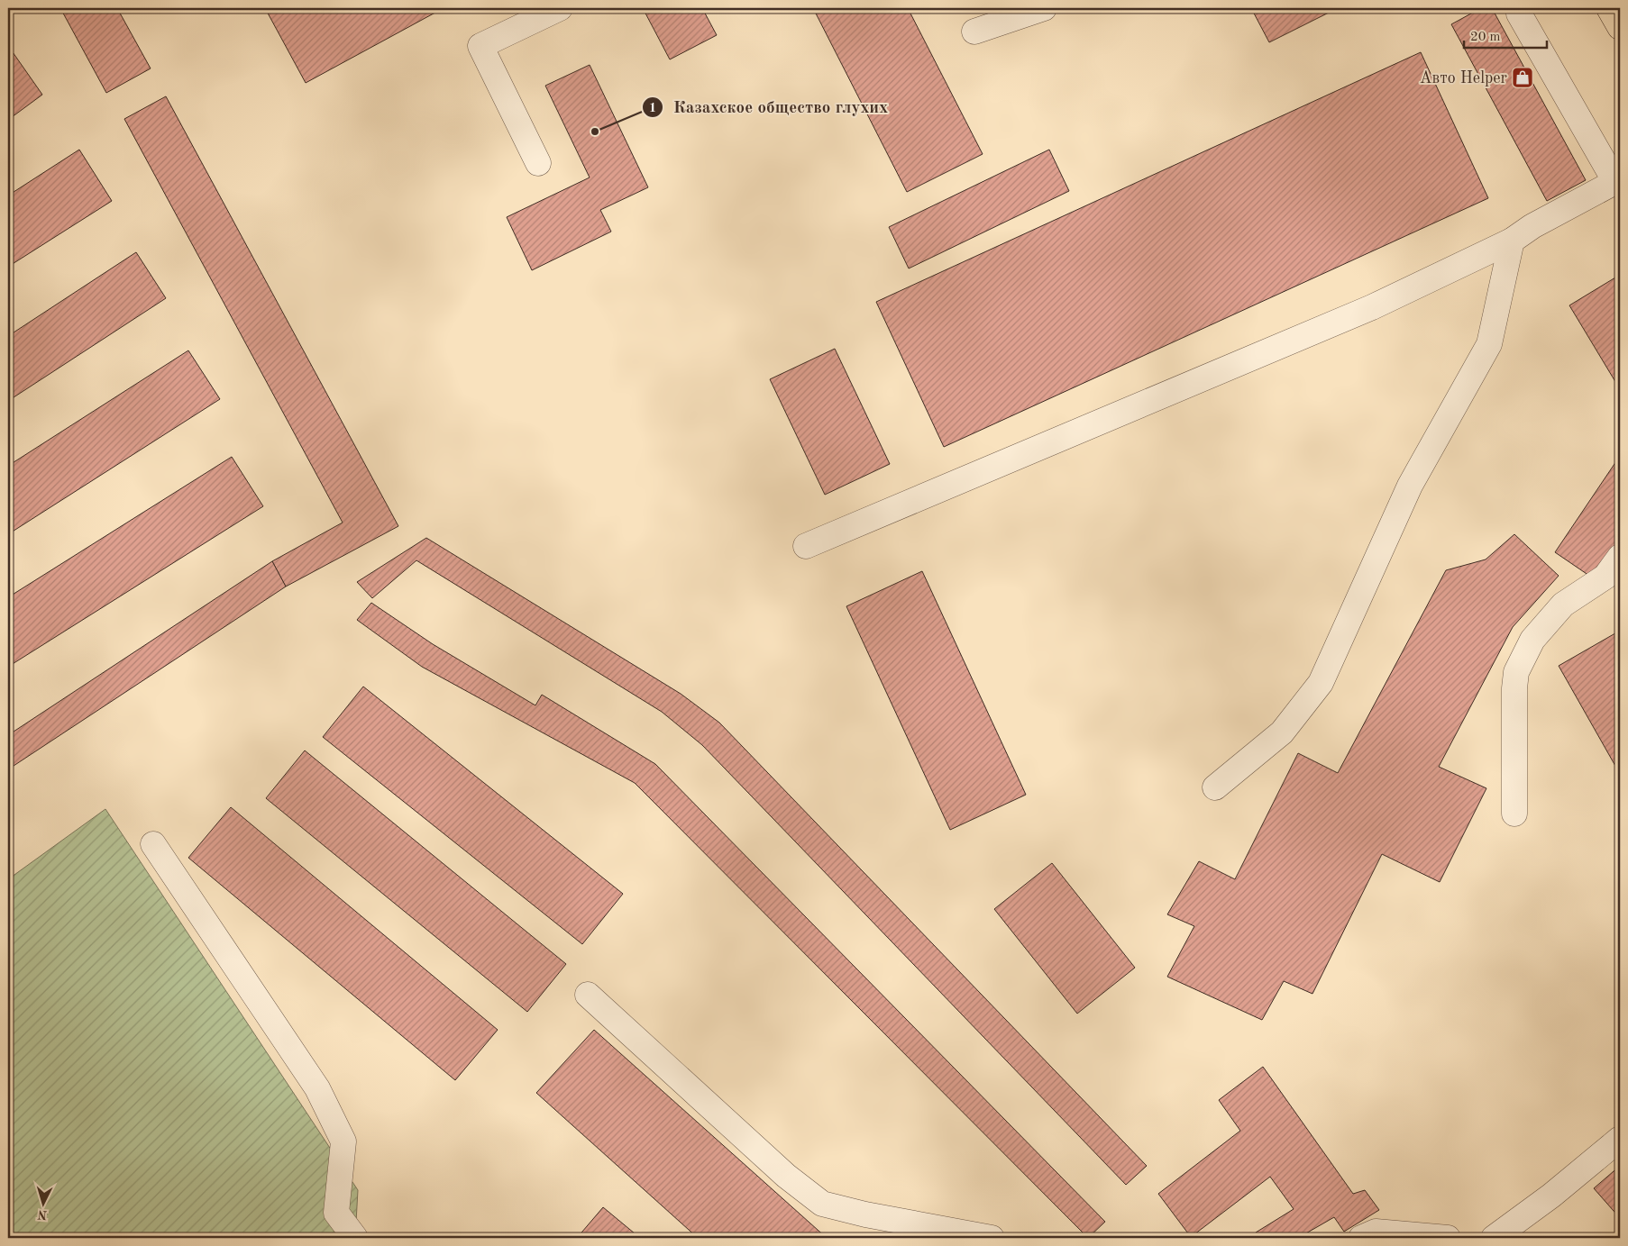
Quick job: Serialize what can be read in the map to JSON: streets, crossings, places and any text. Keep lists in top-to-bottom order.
{
  "places": {
    "shop": ["Авто Helper"],
    "other": ["Казахское общество глухих"]
  },
  "scale_bar": "20 m",
  "north": "bottom"
}
